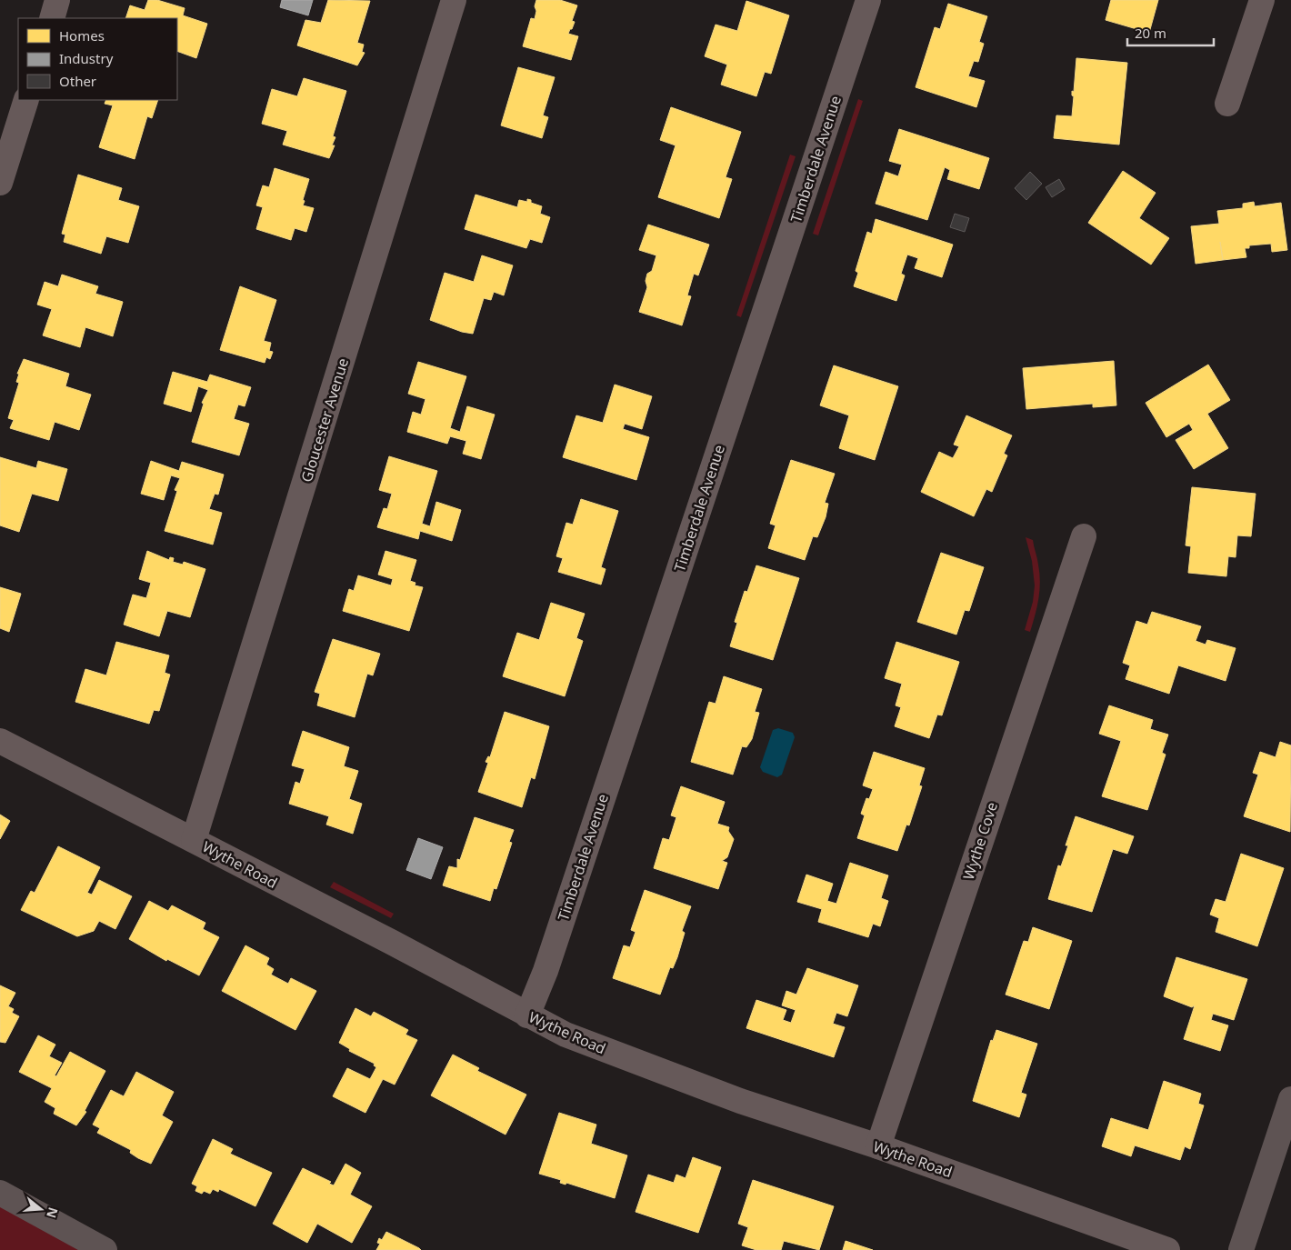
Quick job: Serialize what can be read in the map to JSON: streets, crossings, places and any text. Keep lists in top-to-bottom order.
{
  "streets": {
    "street": [
      "Timberdale Avenue",
      "Gloucester Avenue",
      "Wythe Cove",
      "Wythe Road"
    ]
  },
  "crossings": [
    ["Timberdale Avenue", "Wythe Road"],
    ["Gloucester Avenue", "Wythe Road"],
    ["Wythe Cove", "Wythe Road"]
  ],
  "legend": ["Homes", "Industry", "Other"],
  "scale_bar": "20 m",
  "north": "right"
}
